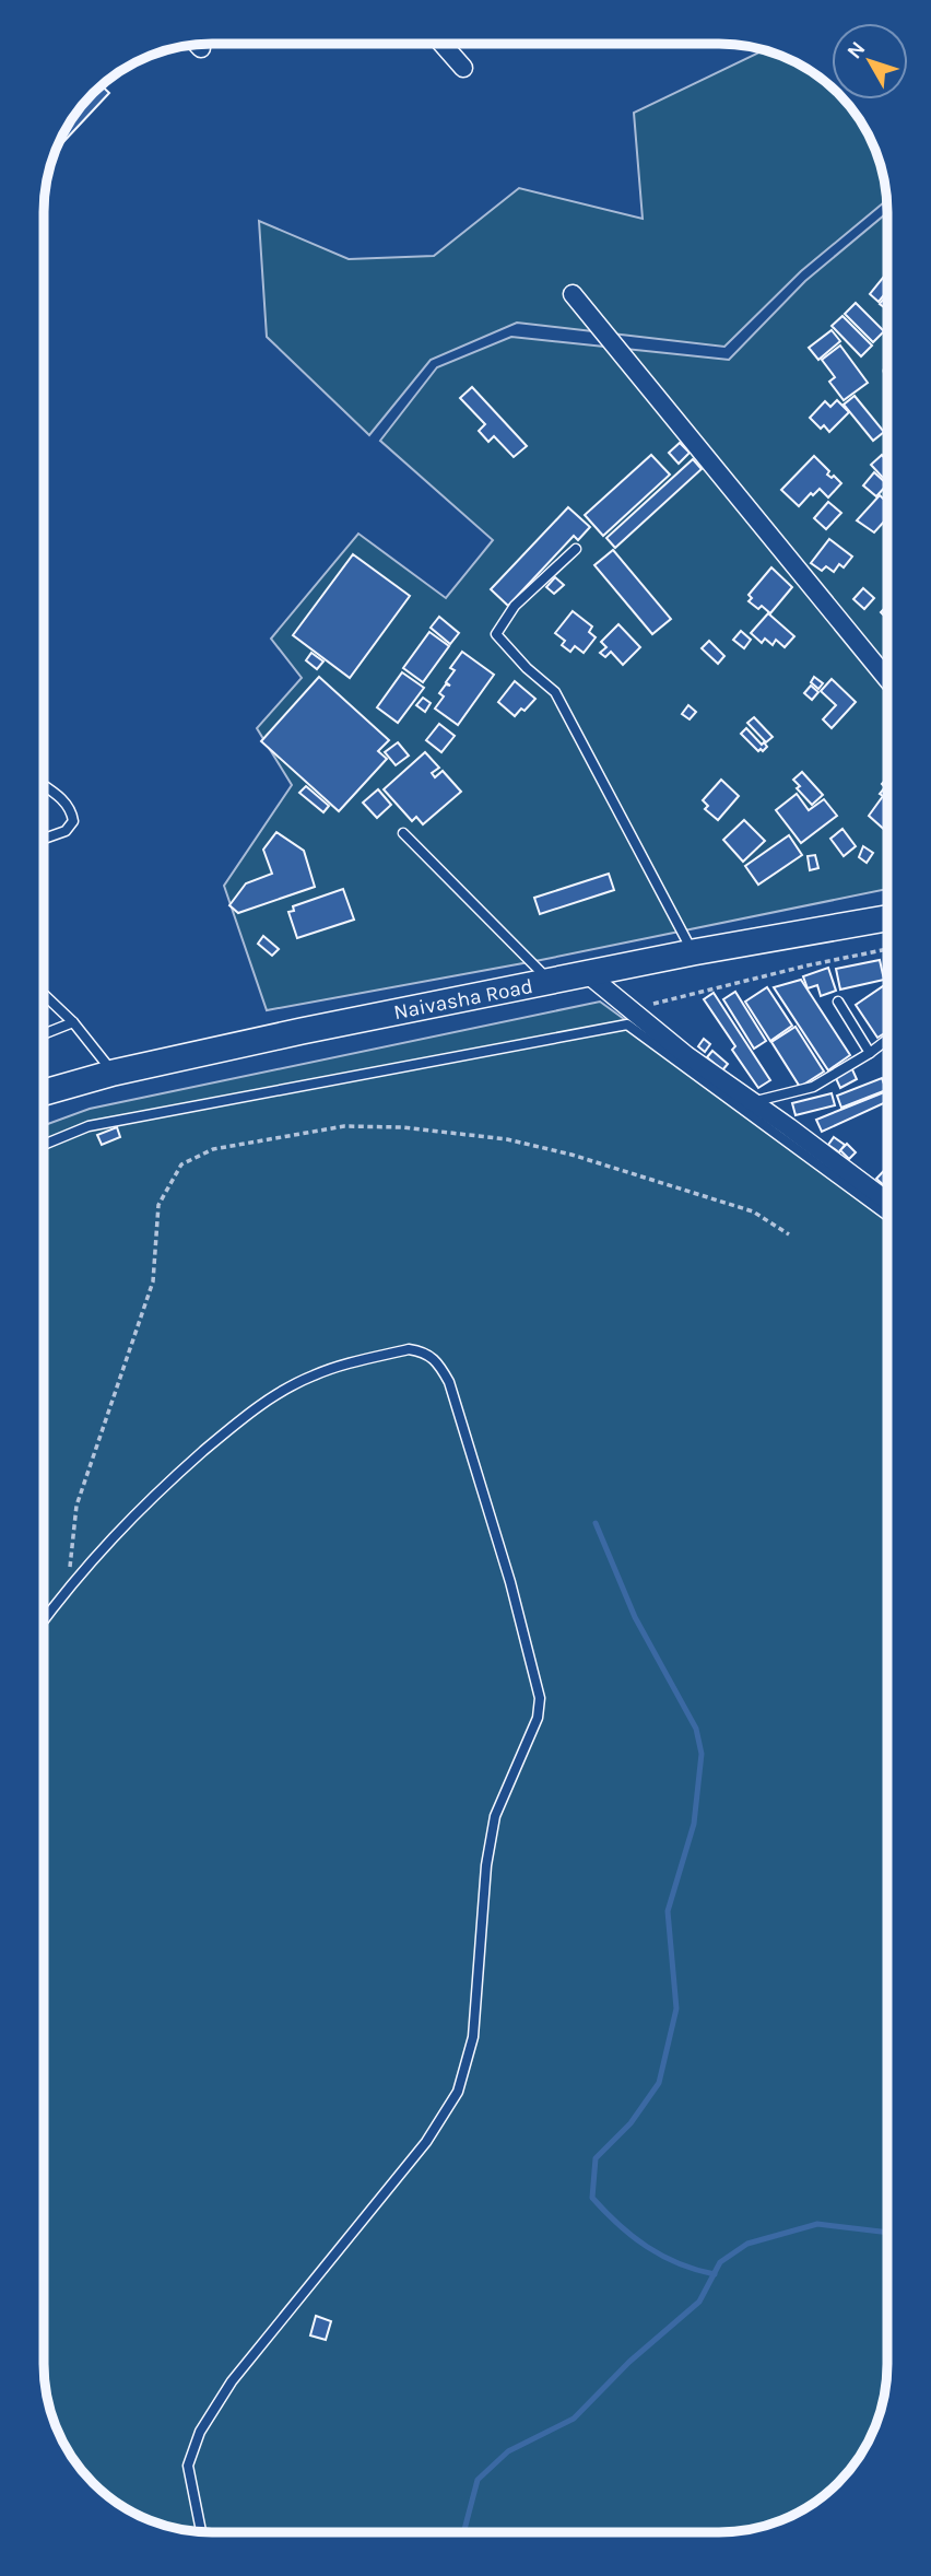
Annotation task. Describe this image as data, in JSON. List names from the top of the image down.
{
  "streets": {
    "main road": ["Naivasha Road"]
  },
  "north": "top left"
}
